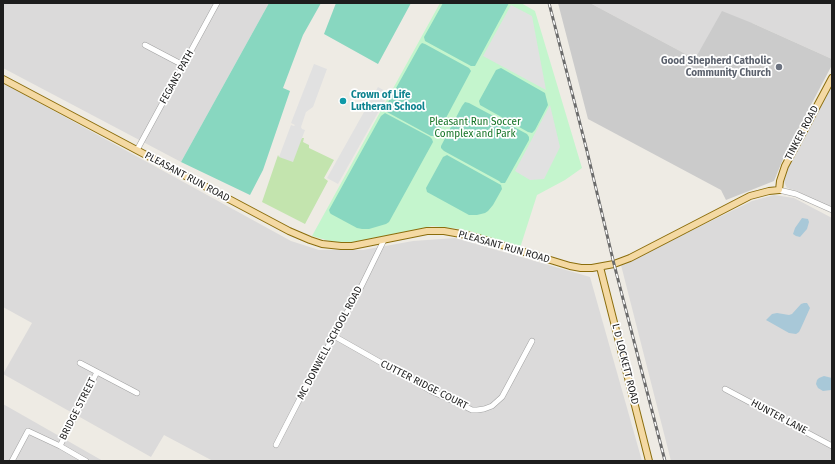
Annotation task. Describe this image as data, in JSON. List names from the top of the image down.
{
  "streets": {
    "main road": ["TINKER ROAD", "PLEASANT RUN ROAD", "L D LOCKETT ROAD"],
    "street": [
      "FEGANS PATH",
      "MC DONWELL SCHOOL ROAD",
      "CUTTER RIDGE COURT",
      "BRIDGE STREET",
      "HUNTER LANE"
    ]
  },
  "crossings": [
    ["FEGANS PATH", "PLEASANT RUN ROAD"],
    ["TINKER ROAD", "PLEASANT RUN ROAD"],
    ["PLEASANT RUN ROAD", "MC DONWELL SCHOOL ROAD"],
    ["PLEASANT RUN ROAD", "L D LOCKETT ROAD"],
    ["MC DONWELL SCHOOL ROAD", "CUTTER RIDGE COURT"]
  ],
  "parks": ["Pleasant Run Soccer Complex and Park"],
  "places": ["Good Shepherd Catholic Community Church", "Crown of Life Lutheran School"]
}
